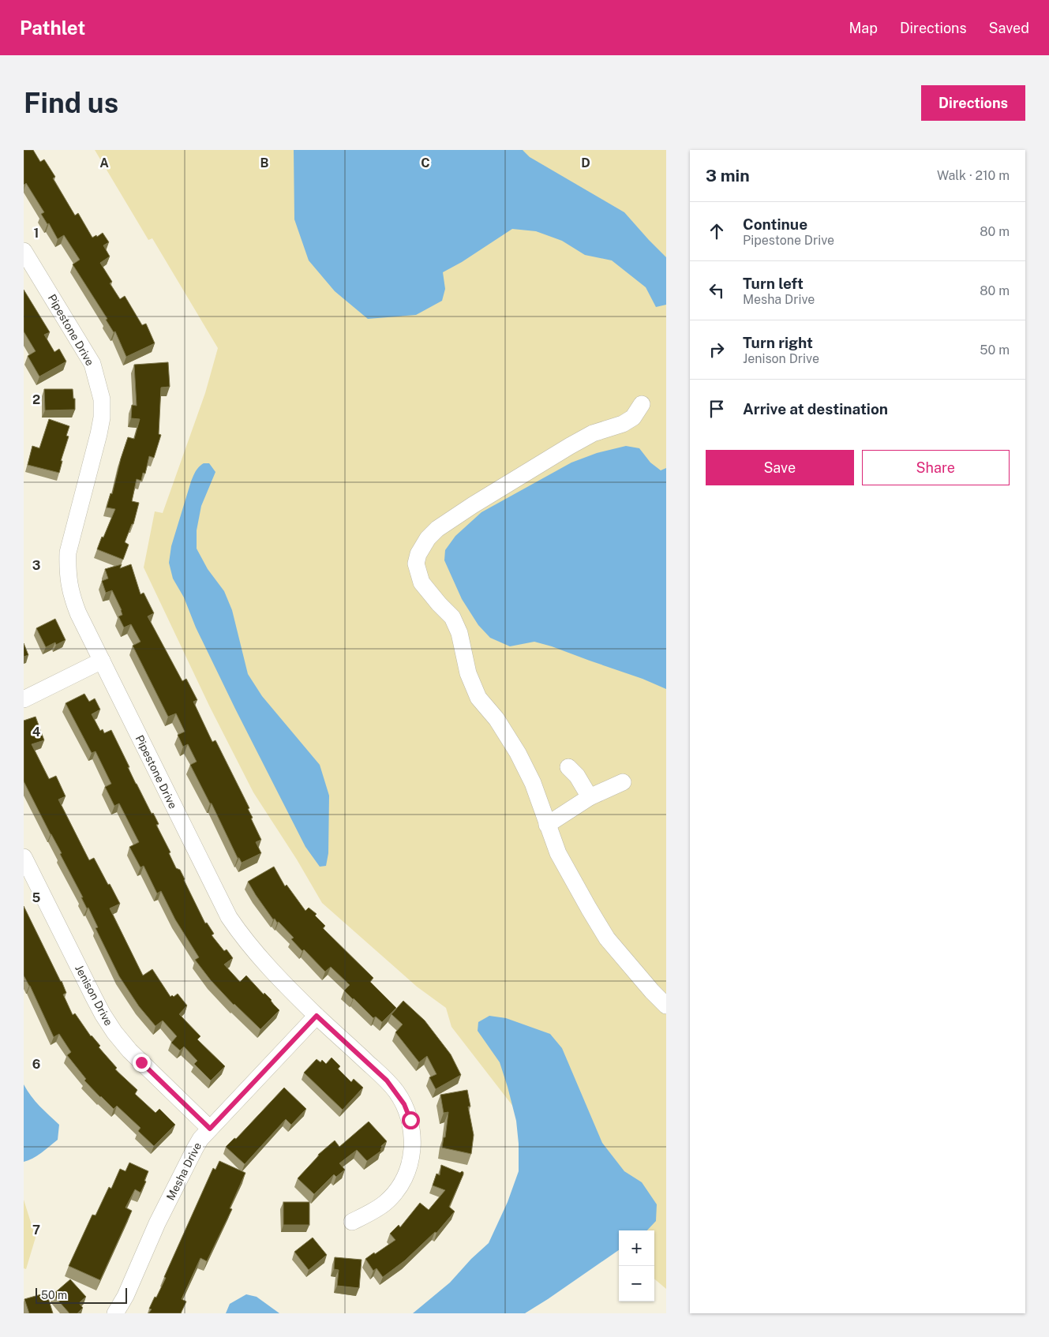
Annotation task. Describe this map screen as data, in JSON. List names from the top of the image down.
{
  "streets": {
    "street": ["Pipestone Drive", "Jenison Drive", "Mesha Drive"]
  },
  "crossings": [
    ["Pipestone Drive", "Mesha Drive"],
    ["Jenison Drive", "Mesha Drive"]
  ],
  "scale_bar": "50 m",
  "page": {
    "header": "Pathlet",
    "nav": ["Map", "Directions", "Saved"],
    "buttons": [
      "Directions",
      ["Save", "Share"]
    ],
    "title": "Find us",
    "heading": ["3 min", "Walk · 210 m"],
    "list": [
      ["Continue", "Pipestone Drive", "80 m"],
      ["Turn left", "Mesha Drive", "80 m"],
      ["Turn right", "Jenison Drive", "50 m"],
      "Arrive at destination"
    ],
    "map_buttons": ["+", "−"],
    "scale": "50 m"
  },
  "grid": {
    "columns": [
      "A",
      "B",
      "C",
      "D"
    ],
    "rows": [
      "1",
      "2",
      "3",
      "4",
      "5",
      "6",
      "7"
    ]
  }
}
